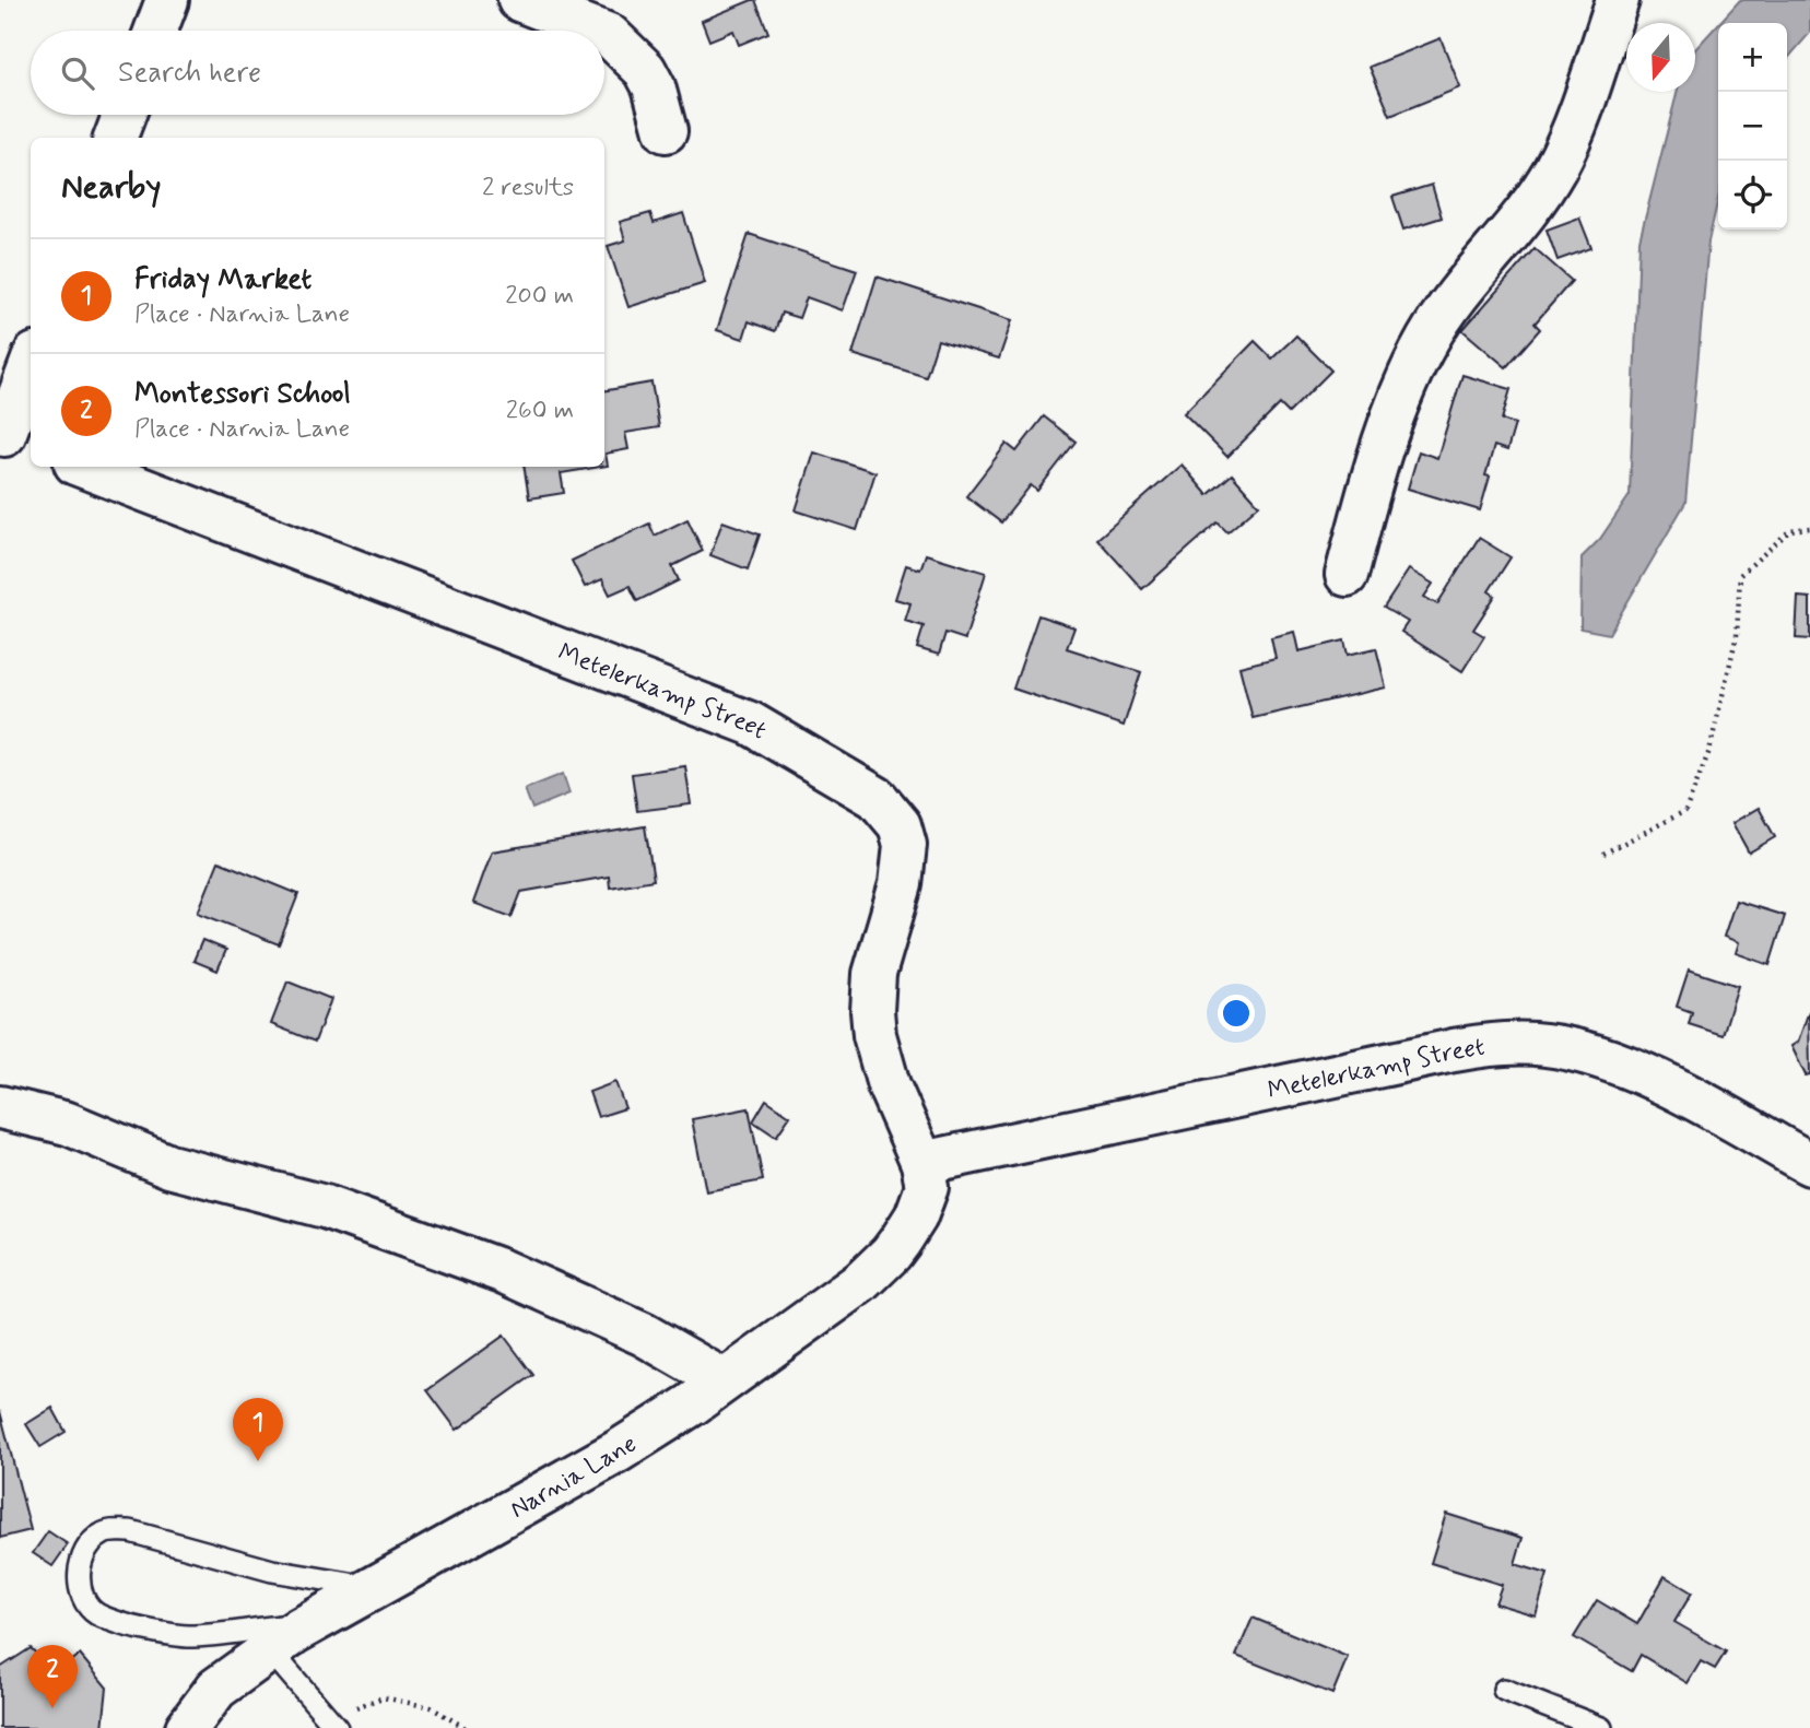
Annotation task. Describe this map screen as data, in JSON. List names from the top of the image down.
{
  "streets": {
    "street": ["Metelerkamp Street", "Narnia Lane"]
  },
  "crossings": [
    ["Metelerkamp Street", "Narnia Lane"]
  ],
  "north": "bottom",
  "page": {
    "map_buttons": ["+", "−"],
    "search": "Search here",
    "heading": ["Nearby", "2 results"],
    "list": [
      {
        "mark": "1",
        "name": "Friday Market",
        "note": "Place · Narnia Lane",
        "value": "200 m"
      },
      {
        "mark": "2",
        "name": "Montessori School",
        "note": "Place · Narnia Lane",
        "value": "260 m"
      }
    ],
    "pins": ["1", "2"]
  }
}
